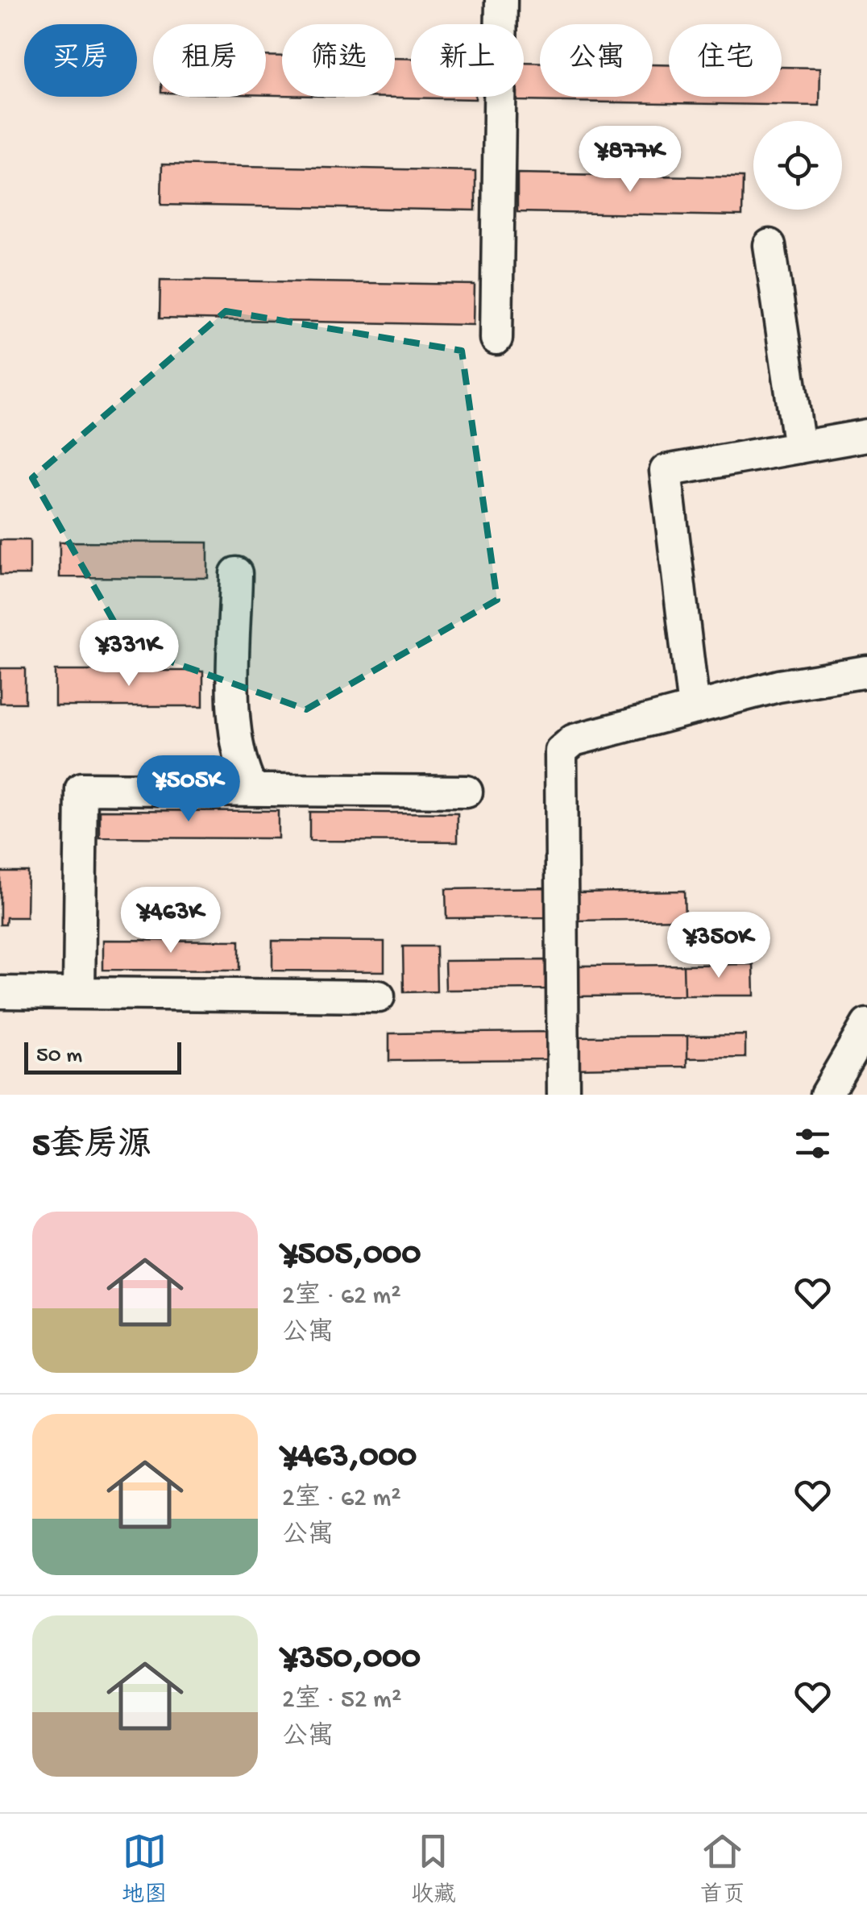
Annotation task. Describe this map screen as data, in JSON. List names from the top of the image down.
{
  "scale_bar": "50 m",
  "page": {
    "chip": [
      "买房",
      "租房",
      "筛选",
      "新上",
      "公寓",
      "住宅"
    ],
    "price": [
      "¥877K",
      "¥331K",
      "¥505K",
      "¥463K",
      "¥350K"
    ],
    "scale": "50 m",
    "heading": "5套房源",
    "list": [
      {
        "name": "¥505,000",
        "note": "2室 · 62 m² · 公寓"
      },
      {
        "name": "¥463,000",
        "note": "2室 · 62 m² · 公寓"
      },
      {
        "name": "¥350,000",
        "note": "2室 · 52 m² · 公寓"
      }
    ],
    "tabs": ["地图", "收藏", "首页"]
  }
}
